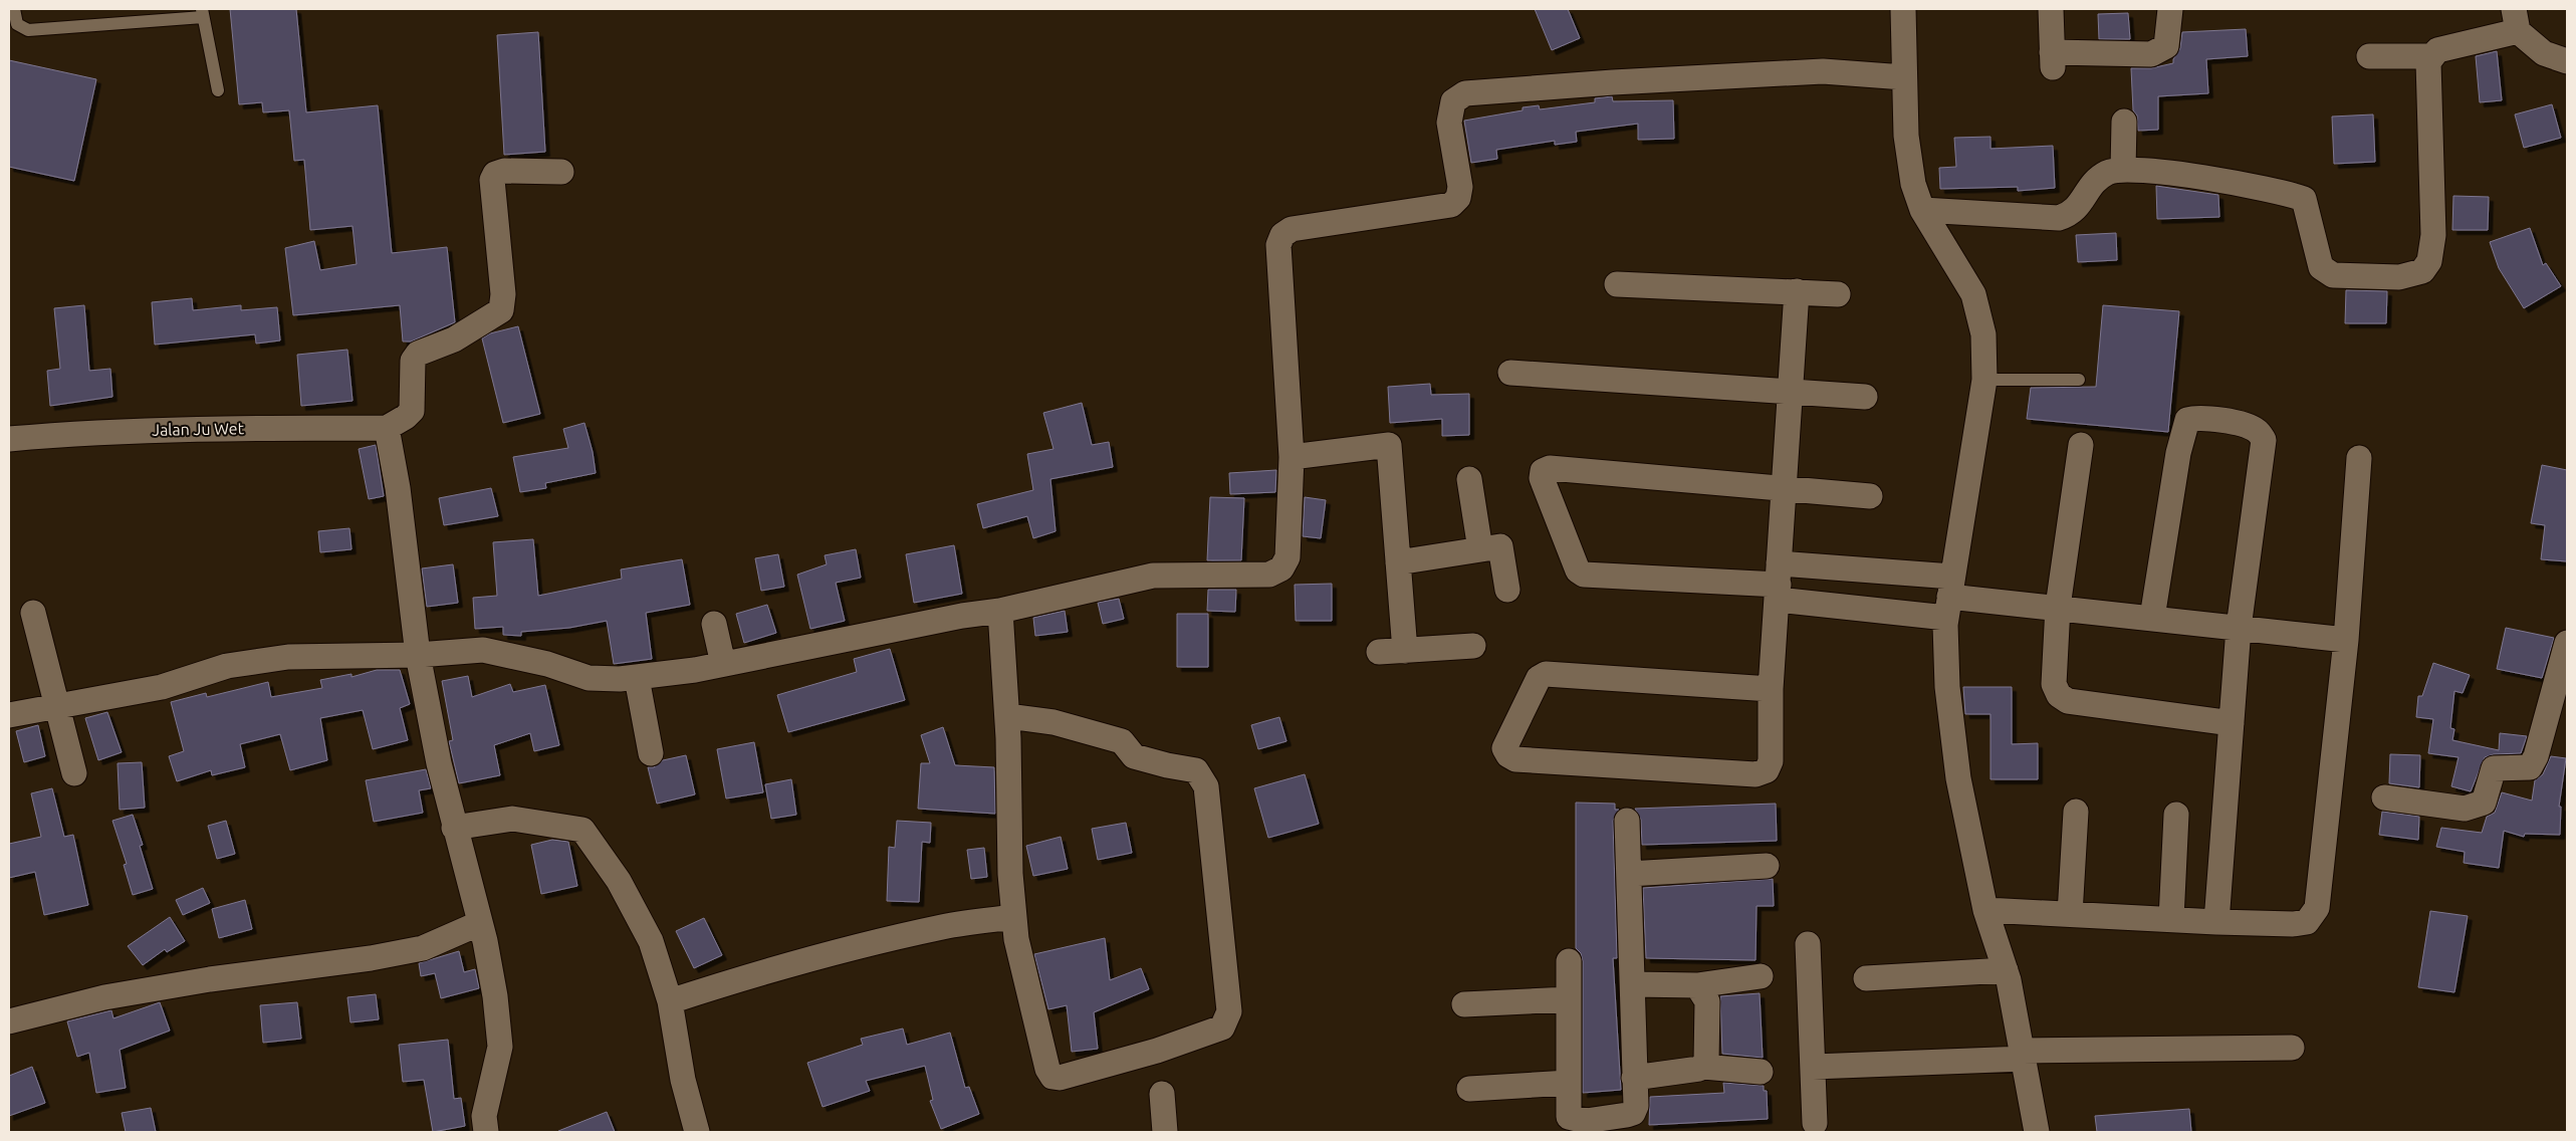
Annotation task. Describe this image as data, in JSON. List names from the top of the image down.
{
  "streets": {
    "street": ["Jalan Ju Wet"]
  }
}
